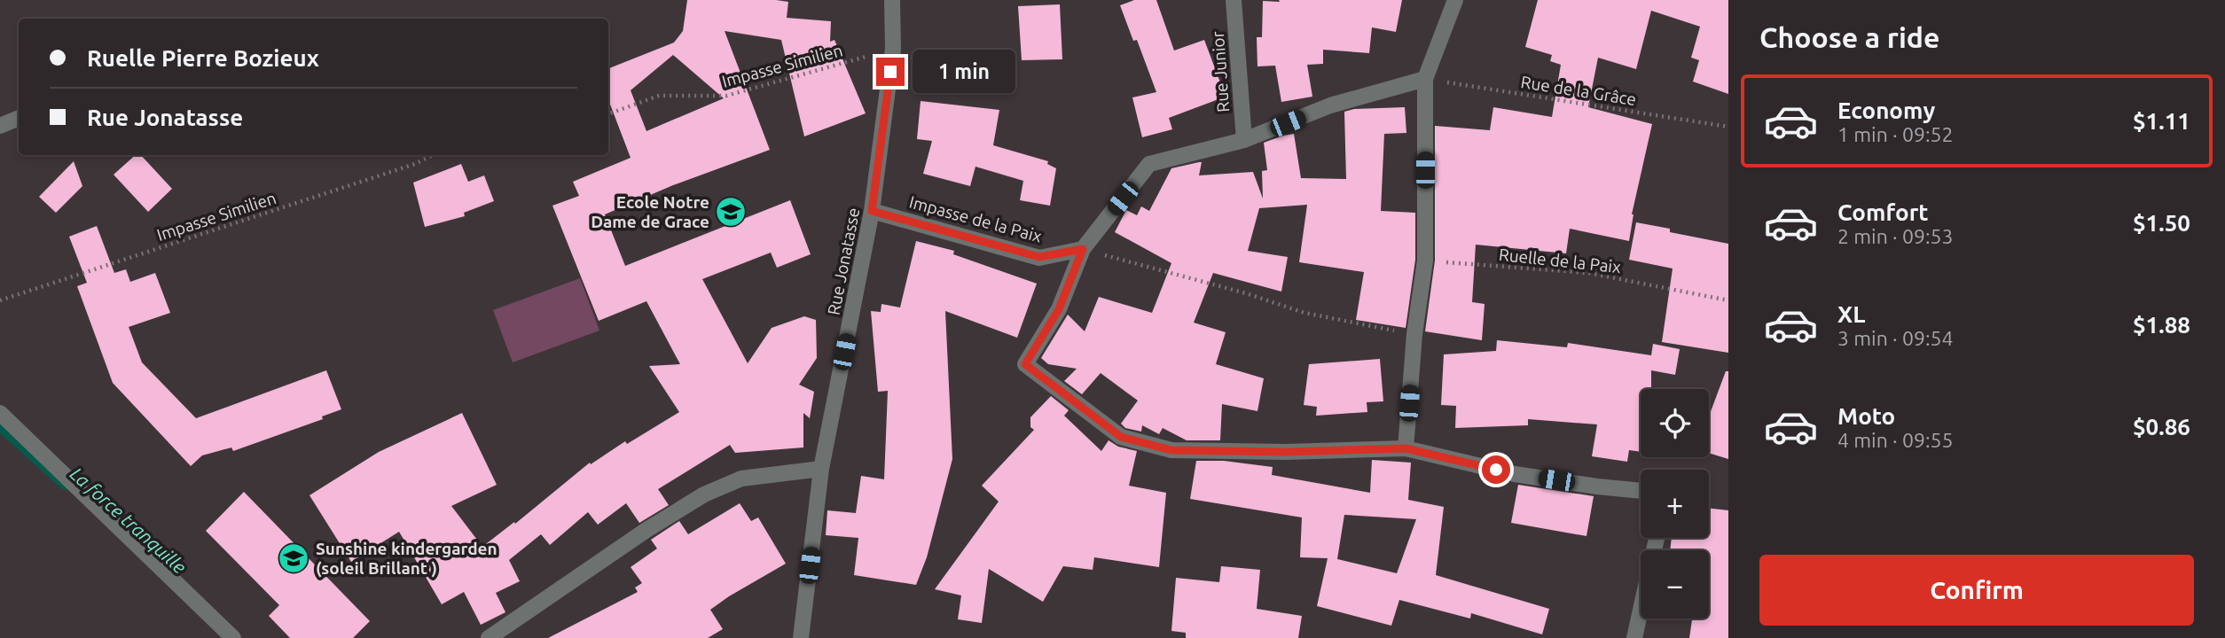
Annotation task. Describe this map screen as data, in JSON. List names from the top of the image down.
{
  "streets": {
    "street": ["Rue Junior", "Impasse de la Paix", "Rue Jonatasse"],
    "path": ["Impasse Similien", "Rue de la Grâce", "Ruelle de la Paix"]
  },
  "crossings": [
    ["Impasse Similien", "Rue Jonatasse"],
    ["Impasse de la Paix", "Rue Jonatasse"]
  ],
  "water": ["La force tranquille"],
  "places": {
    "school or university": ["Ecole Notre Dame de Grace", "Sunshine kindergarden (soleil Brillant )"]
  },
  "page": {
    "heading": "Choose a ride",
    "banner": ["Ruelle Pierre Bozieux", "Rue Jonatasse"],
    "bubble": "1 min",
    "list": [
      {
        "name": "Economy",
        "note": "1 min · 09:52",
        "value": "$1.11"
      },
      {
        "name": "Comfort",
        "note": "2 min · 09:53",
        "value": "$1.50"
      },
      {
        "name": "XL",
        "note": "3 min · 09:54",
        "value": "$1.88"
      },
      {
        "name": "Moto",
        "note": "4 min · 09:55",
        "value": "$0.86"
      }
    ],
    "map_buttons": ["+", "−"],
    "buttons": "Confirm"
  }
}
